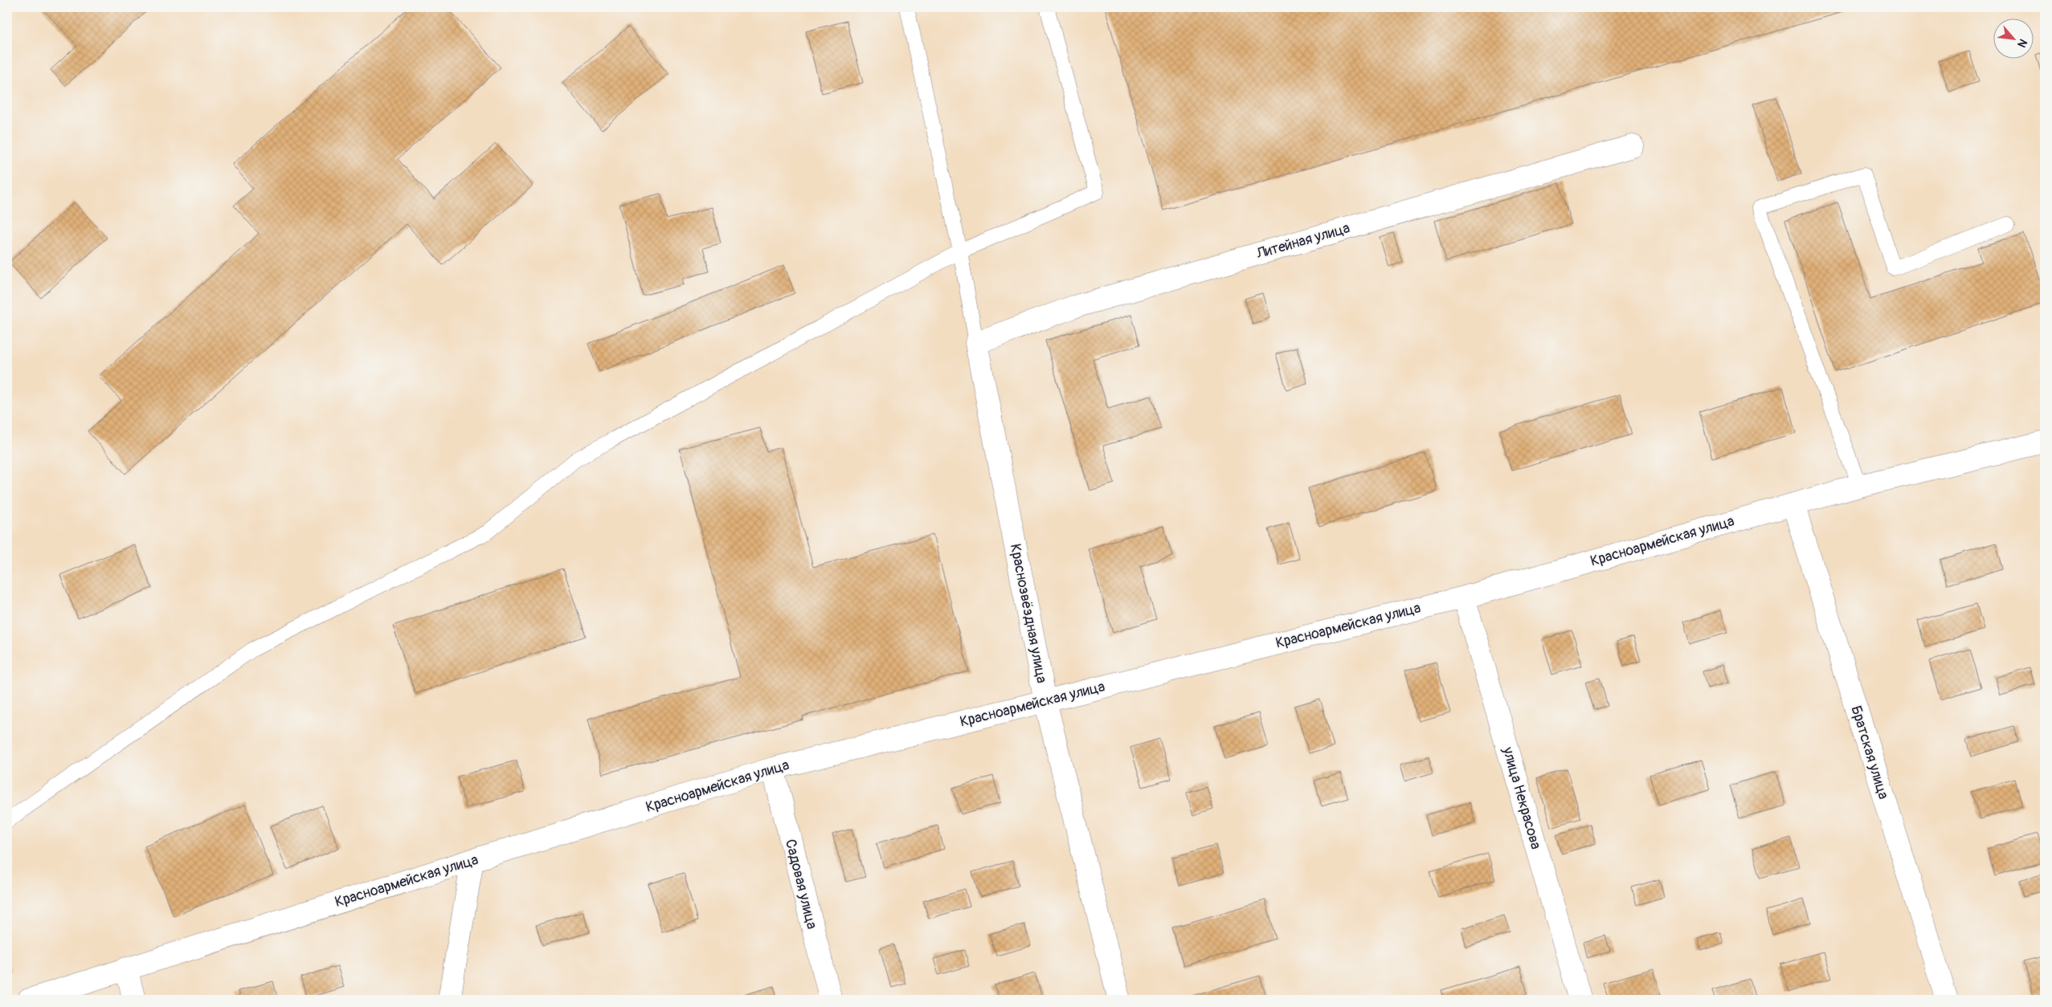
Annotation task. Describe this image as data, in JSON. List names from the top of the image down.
{
  "streets": {
    "street": [
      "Литейная улица",
      "Красноармейская улица",
      "Краснозвёздная улица",
      "Братская улица",
      "улица Некрасова",
      "Садовая улица"
    ]
  },
  "crossings": [
    ["Литейная улица", "Краснозвёздная улица"],
    ["Красноармейская улица", "Краснозвёздная улица"],
    ["Красноармейская улица", "Братская улица"],
    ["Красноармейская улица", "улица Некрасова"],
    ["Красноармейская улица", "Садовая улица"]
  ],
  "north": "bottom right"
}
